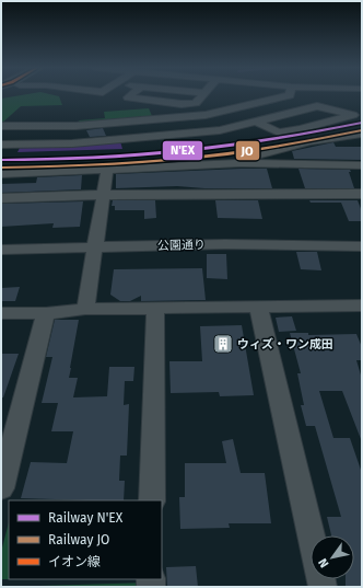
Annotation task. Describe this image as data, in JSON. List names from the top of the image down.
{
  "streets": {
    "street": ["公園通り"]
  },
  "places": {
    "building": ["ウィズ・ワン成田"]
  },
  "lines": ["rail line N'EX", "rail line JO"],
  "legend": ["Railway N'EX", "Railway JO", "イオン線"],
  "north": "bottom left"
}
